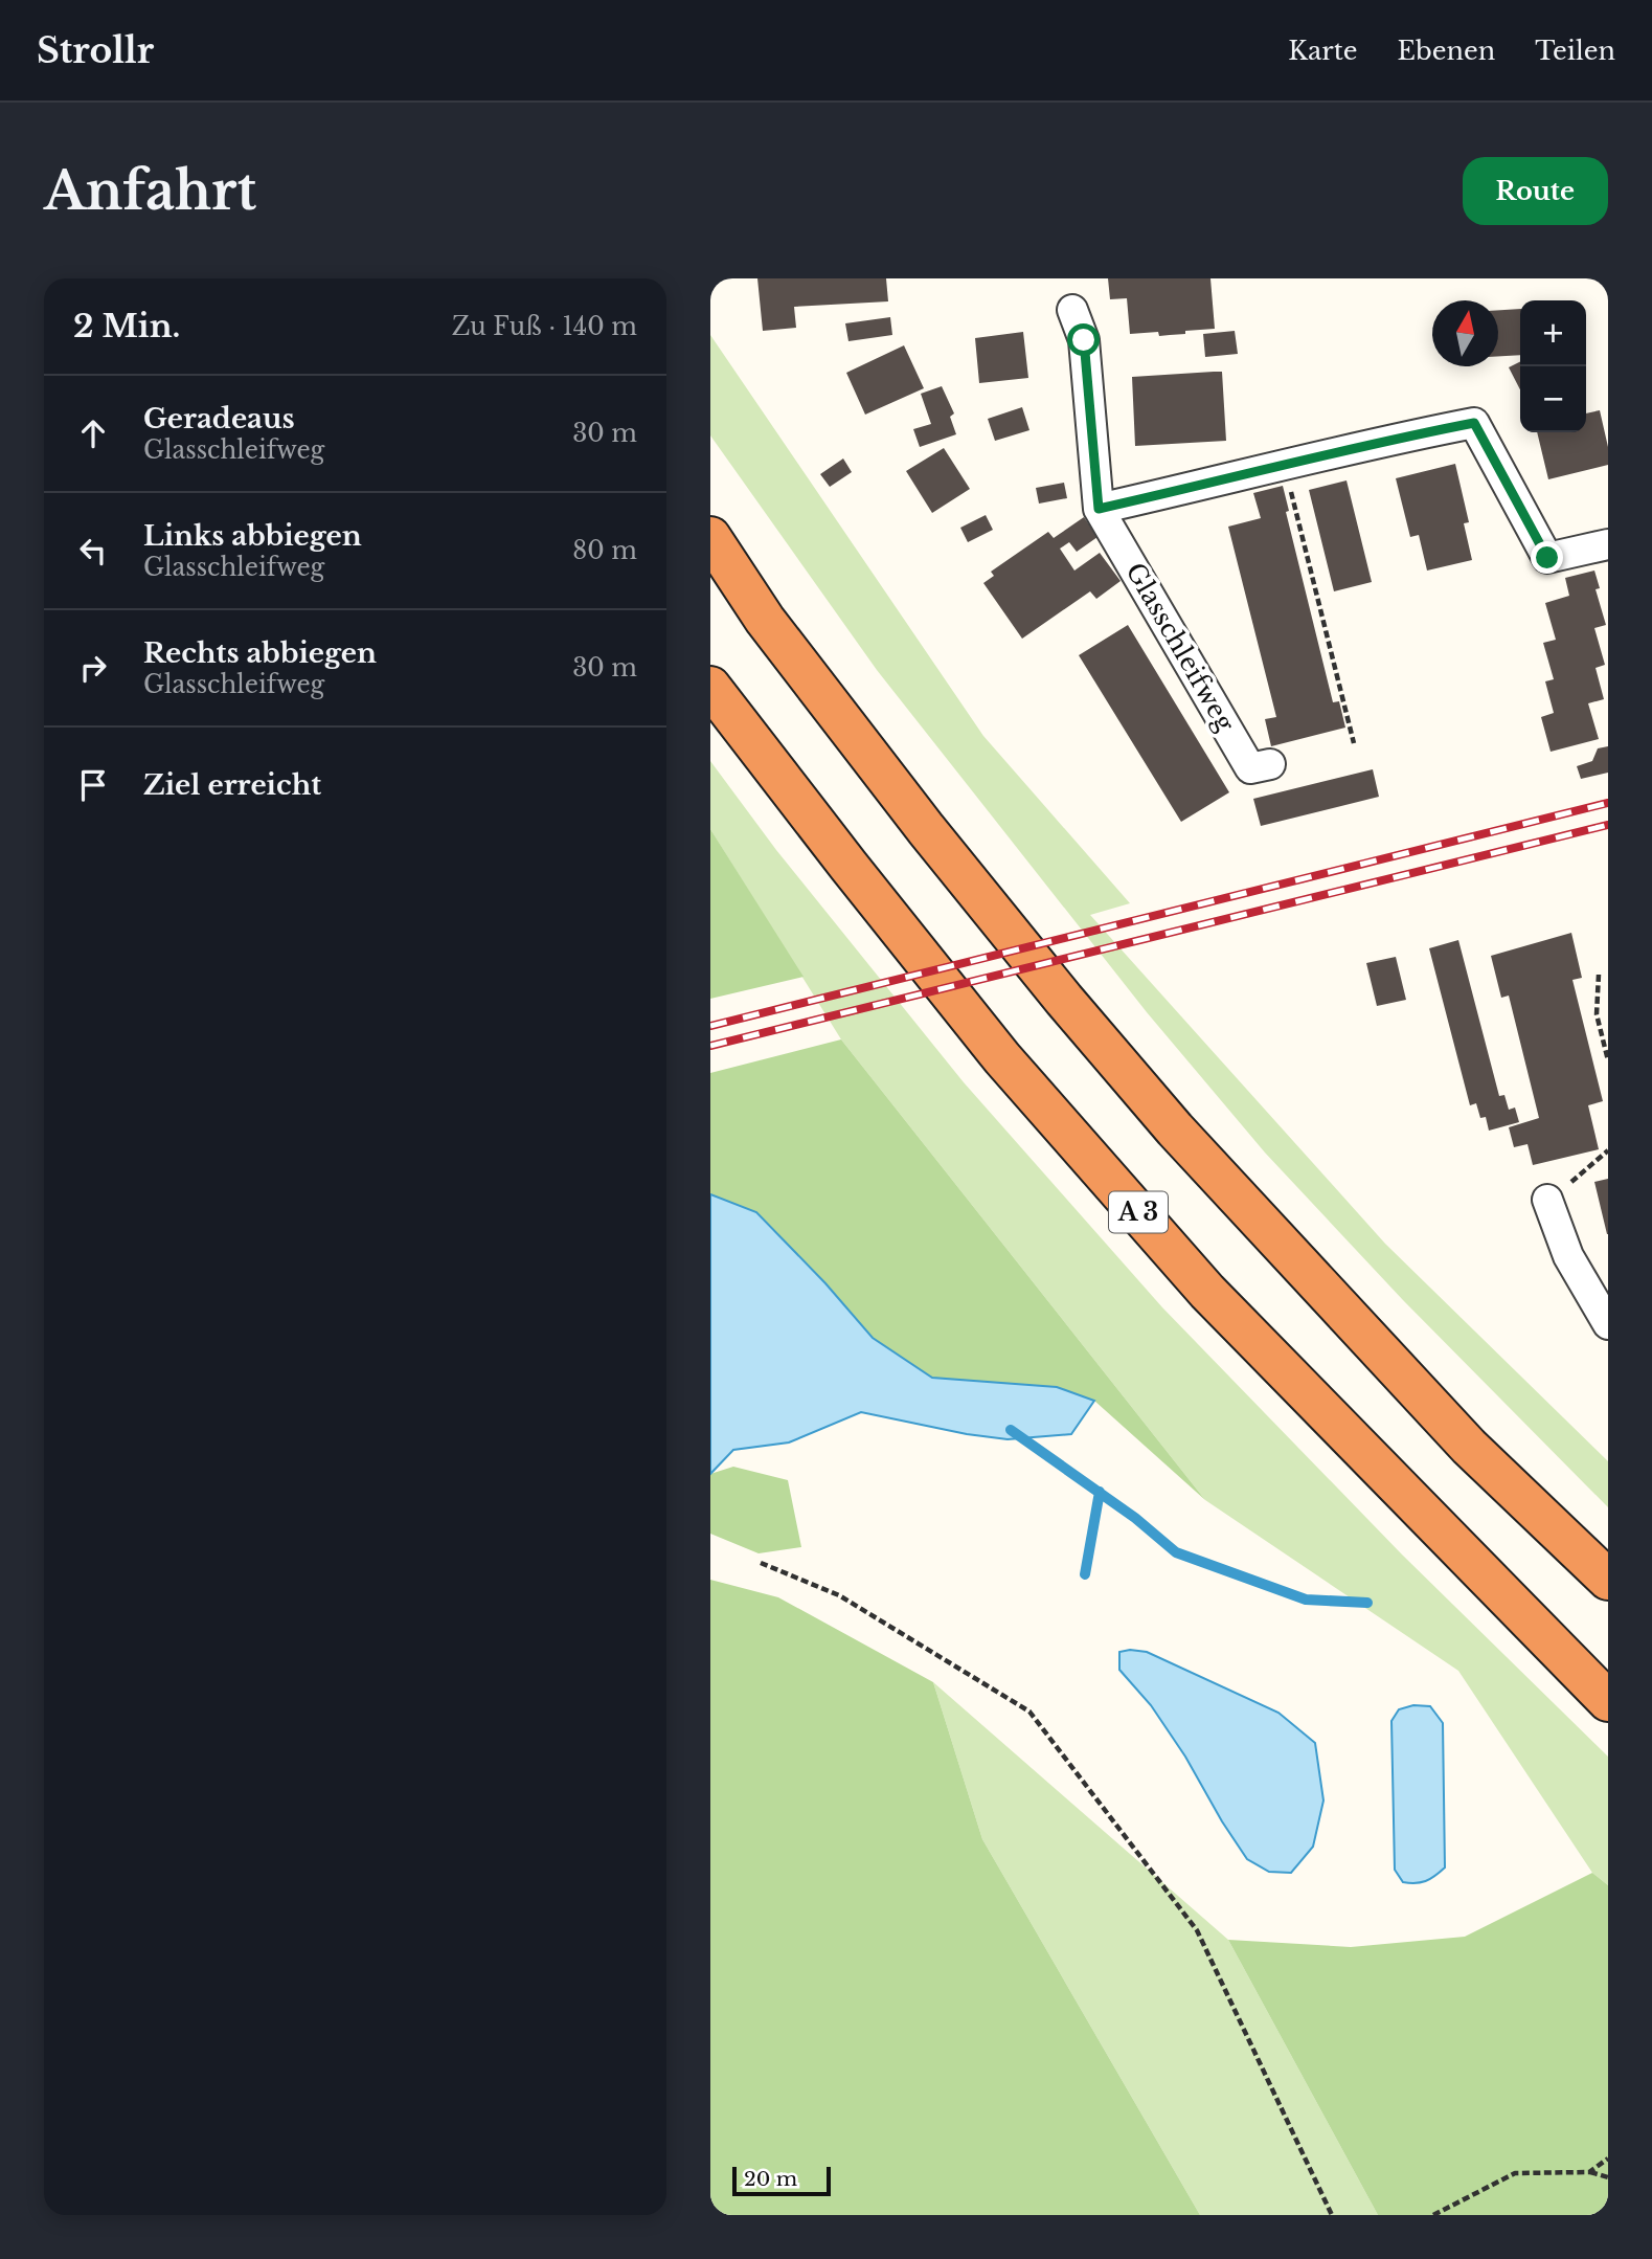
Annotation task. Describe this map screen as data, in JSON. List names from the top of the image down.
{
  "streets": {
    "highway": ["A 3"],
    "street": ["Glasschleifweg"]
  },
  "scale_bar": "20 m",
  "north": "top",
  "page": {
    "header": "Strollr",
    "nav": ["Karte", "Ebenen", "Teilen"],
    "buttons": "Route",
    "title": "Anfahrt",
    "heading": ["2 Min.", "Zu Fuß · 140 m"],
    "map_buttons": ["+", "−"],
    "list": [
      ["Geradeaus", "Glasschleifweg", "30 m"],
      ["Links abbiegen", "Glasschleifweg", "80 m"],
      ["Rechts abbiegen", "Glasschleifweg", "30 m"],
      "Ziel erreicht"
    ],
    "scale": "20 m"
  }
}
